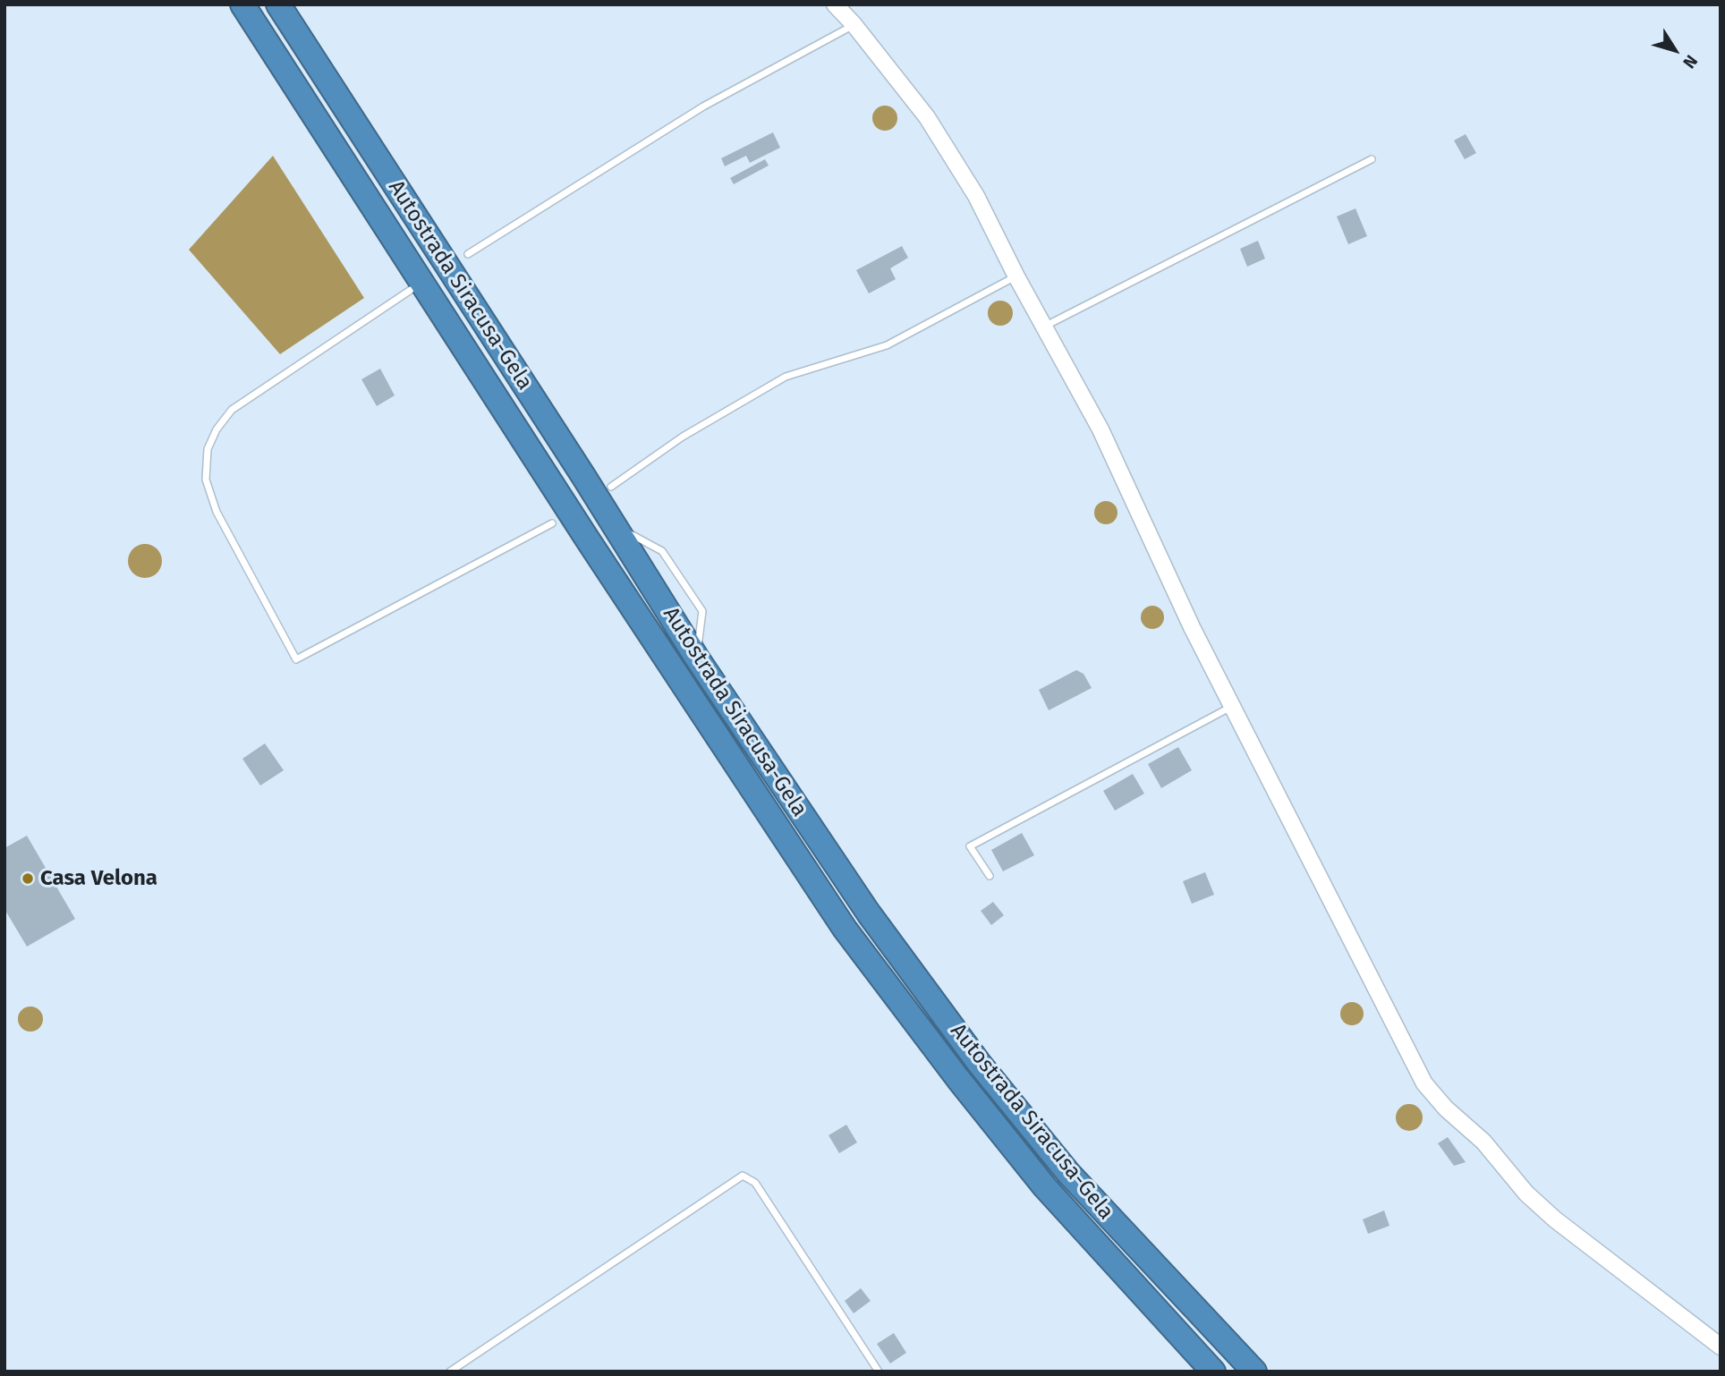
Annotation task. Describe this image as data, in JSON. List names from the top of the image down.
{
  "streets": {
    "highway": ["Autostrada Siracusa-Gela"]
  },
  "places": ["Casa Velona"],
  "north": "bottom right"
}
